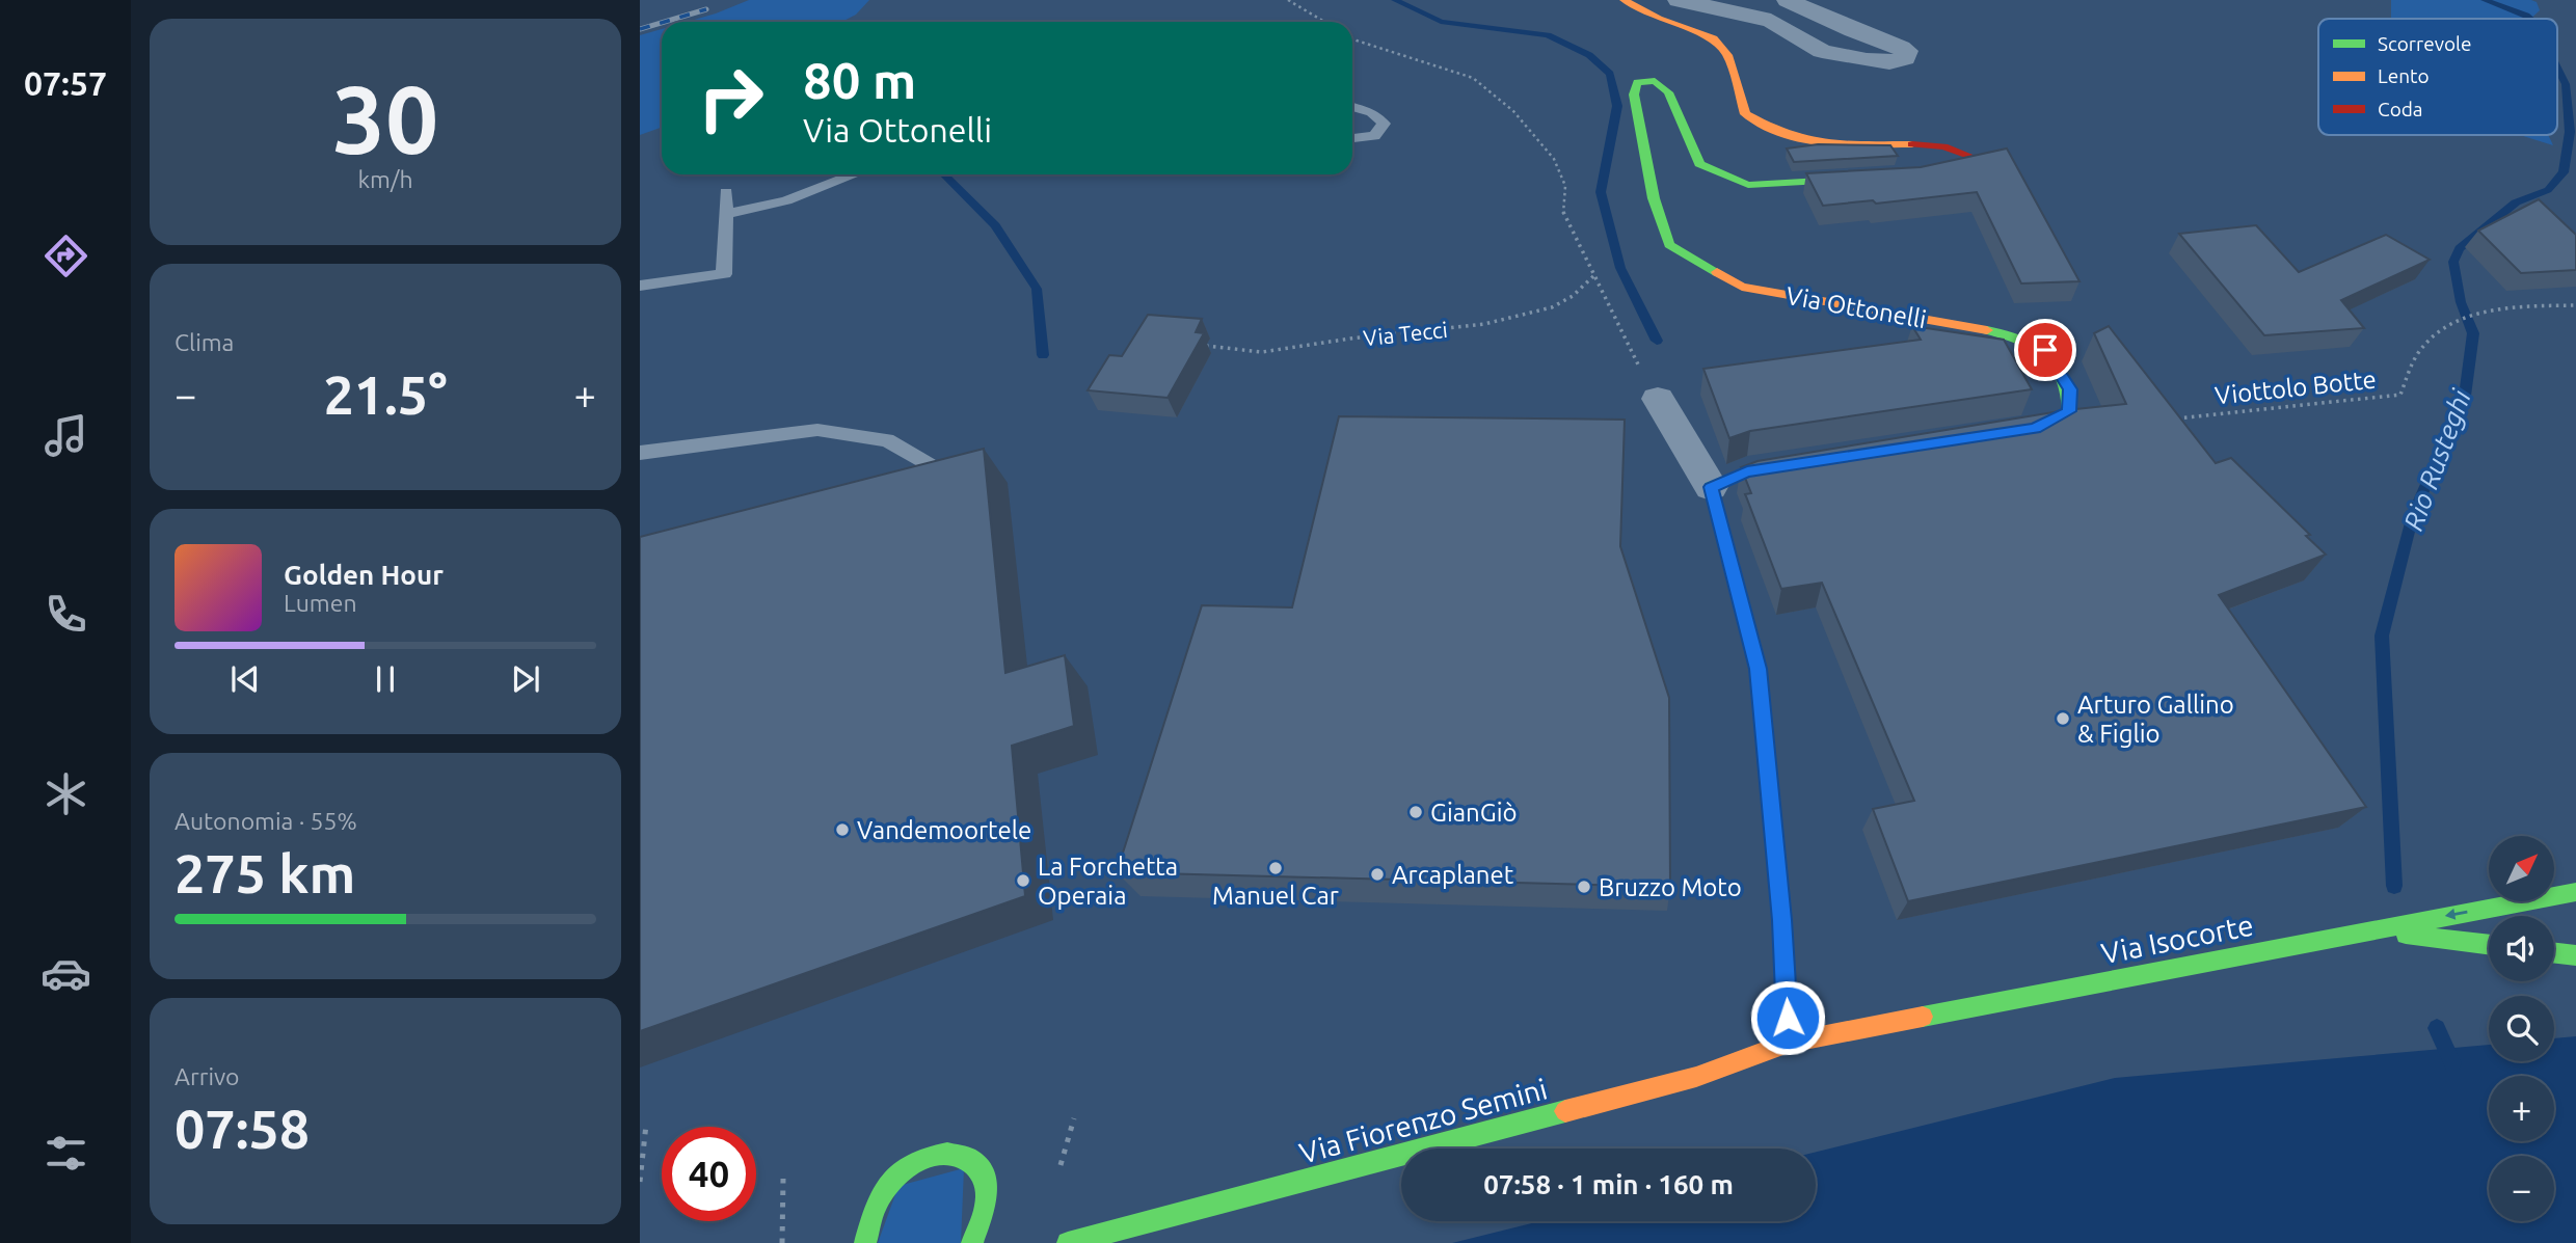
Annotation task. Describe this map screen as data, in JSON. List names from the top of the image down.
{
  "streets": {
    "street": ["Via Ottonelli", "Via Isocorte", "Via Fiorenzo Semini"],
    "path": ["Via Tecci", "Viottolo Botte"]
  },
  "crossings": [
    ["Via Isocorte", "Via Fiorenzo Semini"]
  ],
  "water": ["Rio Rusteghi"],
  "places": [
    "Arturo Gallino & Figlio",
    "GianGiò",
    "Vandemoortele",
    "Manuel Car",
    "Arcaplanet",
    "La Forchetta Operaia",
    "Bruzzo Moto"
  ],
  "legend": ["Scorrevole", "Lento", "Coda"],
  "north": "top right",
  "page": {
    "tabs": "07:57",
    "tile": [
      ["30", "km/h"],
      "Clima",
      ["Autonomia · 55%", "275 km"],
      ["Arrivo", "07:58"]
    ],
    "turn": ["80 m", "Via Ottonelli"],
    "heat": ["−", "21.5°", "+"],
    "song": ["Golden Hour", "Lumen"],
    "map_buttons": ["+", "−"],
    "limit": "40",
    "trip": "07:58 · 1 min · 160 m"
  }
}
